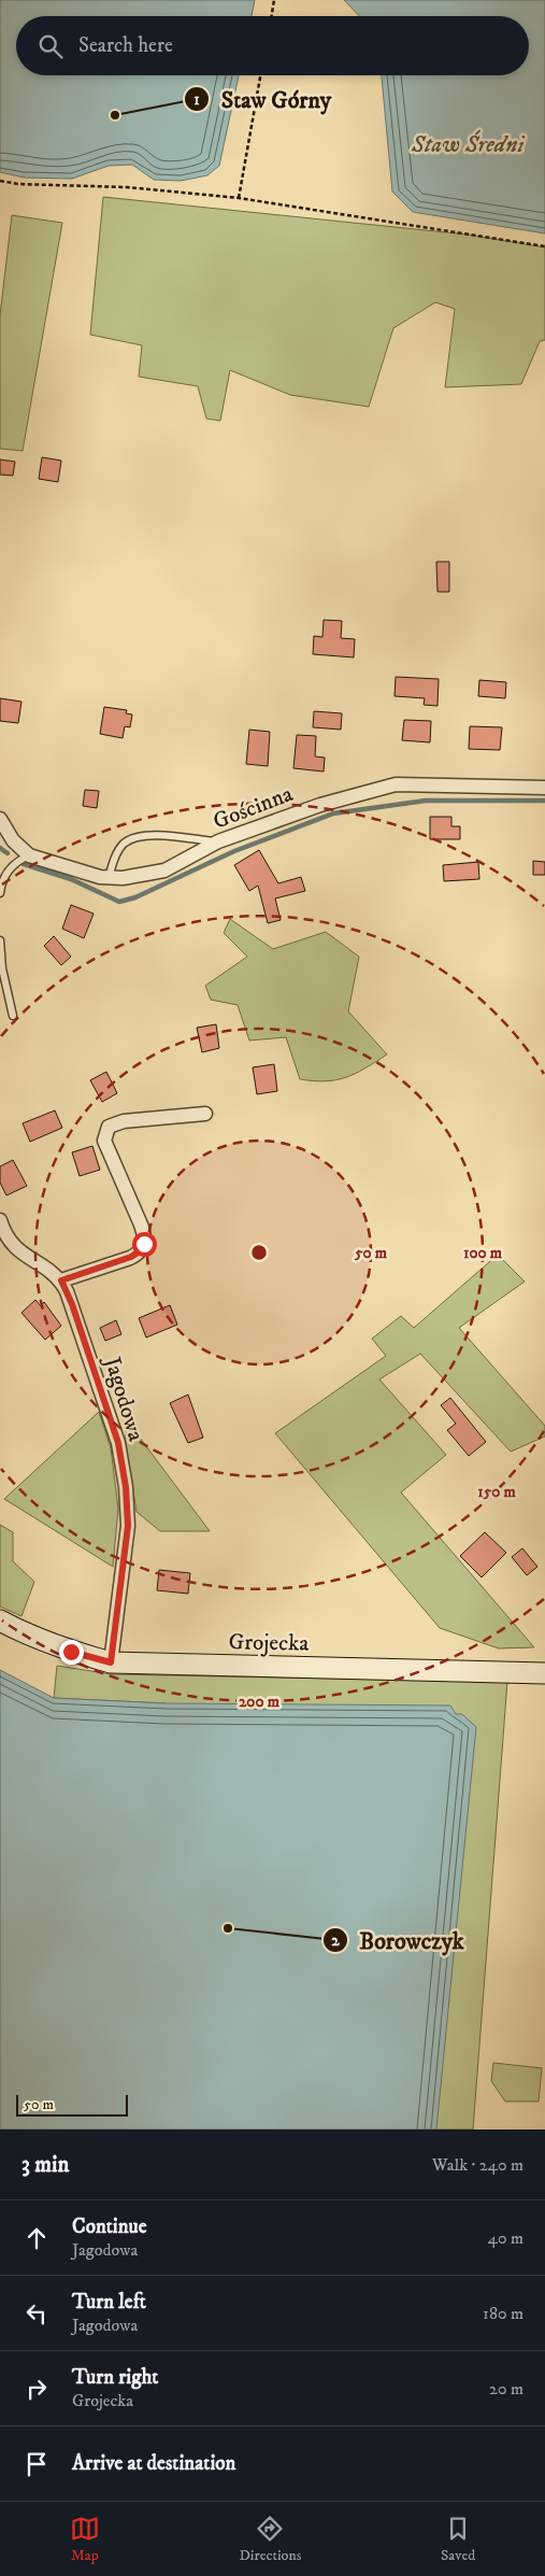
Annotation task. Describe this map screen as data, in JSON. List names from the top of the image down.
{
  "streets": {
    "street": ["Gościnna", "Jagodowa", "Grojecka"]
  },
  "crossings": [
    ["Jagodowa", "Grojecka"]
  ],
  "water": ["Staw Średni"],
  "places": ["Staw Górny", "Borowczyk"],
  "scale_bar": "50 m",
  "page": {
    "search": "Search here",
    "scale": "50 m",
    "heading": ["3 min", "Walk · 240 m"],
    "list": [
      ["Continue", "Jagodowa", "40 m"],
      ["Turn left", "Jagodowa", "180 m"],
      ["Turn right", "Grojecka", "20 m"],
      "Arrive at destination"
    ],
    "nav": ["Map", "Directions", "Saved"]
  },
  "rings": [
    "50 m",
    "100 m",
    "150 m",
    "200 m"
  ]
}
